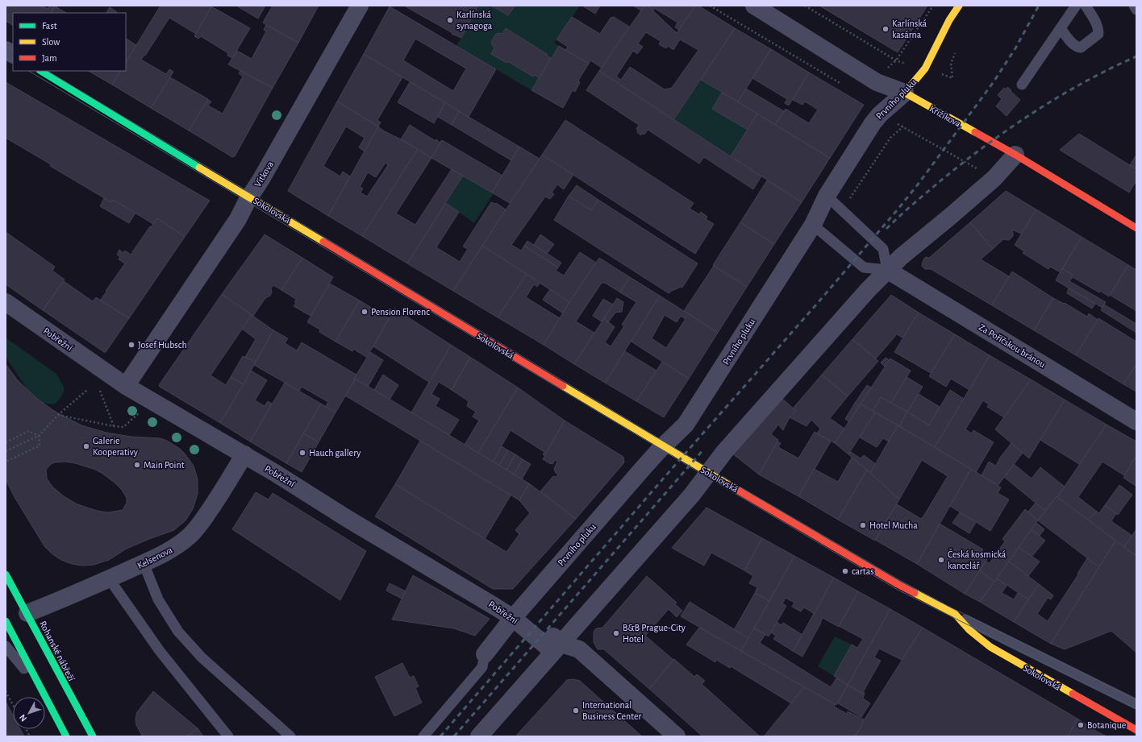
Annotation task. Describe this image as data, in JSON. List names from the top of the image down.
{
  "streets": {
    "street": [
      "Prvního pluku",
      "Křižíkova",
      "Vítkova",
      "Sokolovská",
      "Pobřežní",
      "Za Poříčskou bránou",
      "Kelsenova",
      "Rohanské nábřeží"
    ]
  },
  "crossings": [
    ["Prvního pluku", "Křižíkova"],
    ["Prvního pluku", "Sokolovská"],
    ["Prvního pluku", "Pobřežní"],
    ["Vítkova", "Sokolovská"],
    ["Vítkova", "Pobřežní"],
    ["Pobřežní", "Kelsenova"],
    ["Kelsenova", "Rohanské nábřeží"]
  ],
  "places": [
    "Karlínská synagoga",
    "Karlínská kasárna",
    "Pension Florenc",
    "Josef Hubsch",
    "Galerie Kooperativy",
    "Hauch gallery",
    "Main Point",
    "Hotel Mucha",
    "Česká kosmická kancelář",
    "cartas",
    "B&B Prague-City Hotel",
    "International Business Center",
    "Botanique"
  ],
  "legend": ["Fast", "Slow", "Jam"],
  "north": "bottom left"
}
